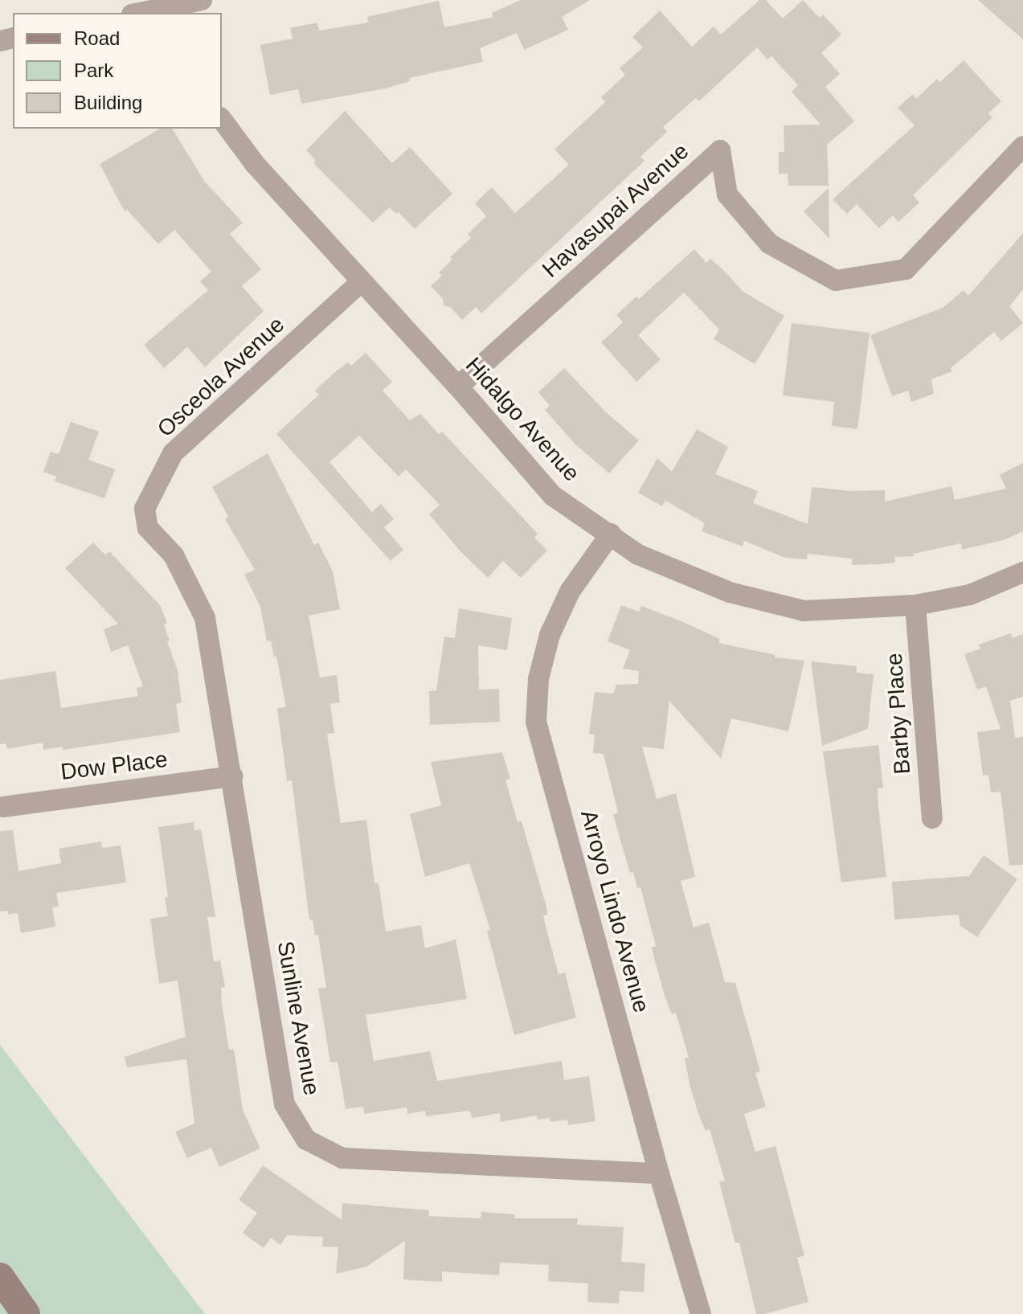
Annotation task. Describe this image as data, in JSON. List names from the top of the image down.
{
  "streets": {
    "street": [
      "Havasupai Avenue",
      "Osceola Avenue",
      "Hidalgo Avenue",
      "Barby Place",
      "Dow Place",
      "Arroyo Lindo Avenue",
      "Sunline Avenue"
    ]
  },
  "crossings": [
    ["Havasupai Avenue", "Hidalgo Avenue"],
    ["Osceola Avenue", "Hidalgo Avenue"],
    ["Osceola Avenue", "Dow Place"],
    ["Osceola Avenue", "Sunline Avenue"],
    ["Hidalgo Avenue", "Barby Place"],
    ["Hidalgo Avenue", "Arroyo Lindo Avenue"],
    ["Dow Place", "Sunline Avenue"],
    ["Arroyo Lindo Avenue", "Sunline Avenue"]
  ],
  "legend": ["Road", "Park", "Building"]
}
